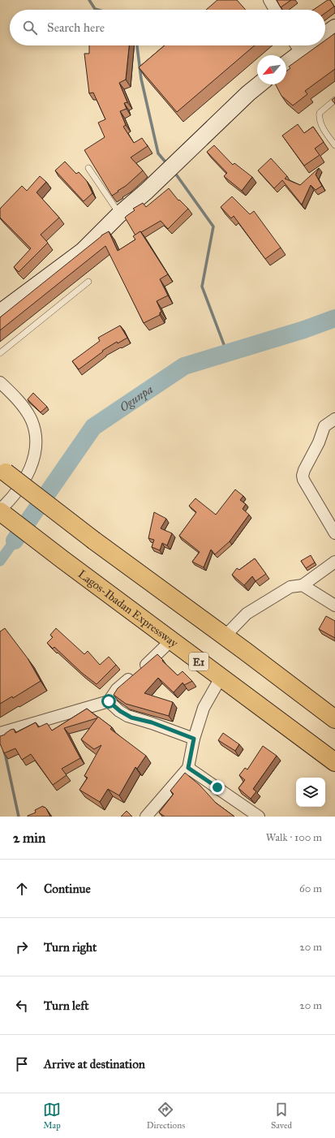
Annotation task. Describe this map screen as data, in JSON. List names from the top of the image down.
{
  "streets": {
    "highway": ["Lagos-Ibadan Expressway", "E1"]
  },
  "water": ["Ogunpa"],
  "north": "bottom left",
  "page": {
    "search": "Search here",
    "heading": ["2 min", "Walk · 100 m"],
    "list": [
      ["Continue", "60 m"],
      ["Turn right", "20 m"],
      ["Turn left", "20 m"],
      "Arrive at destination"
    ],
    "nav": ["Map", "Directions", "Saved"]
  }
}
